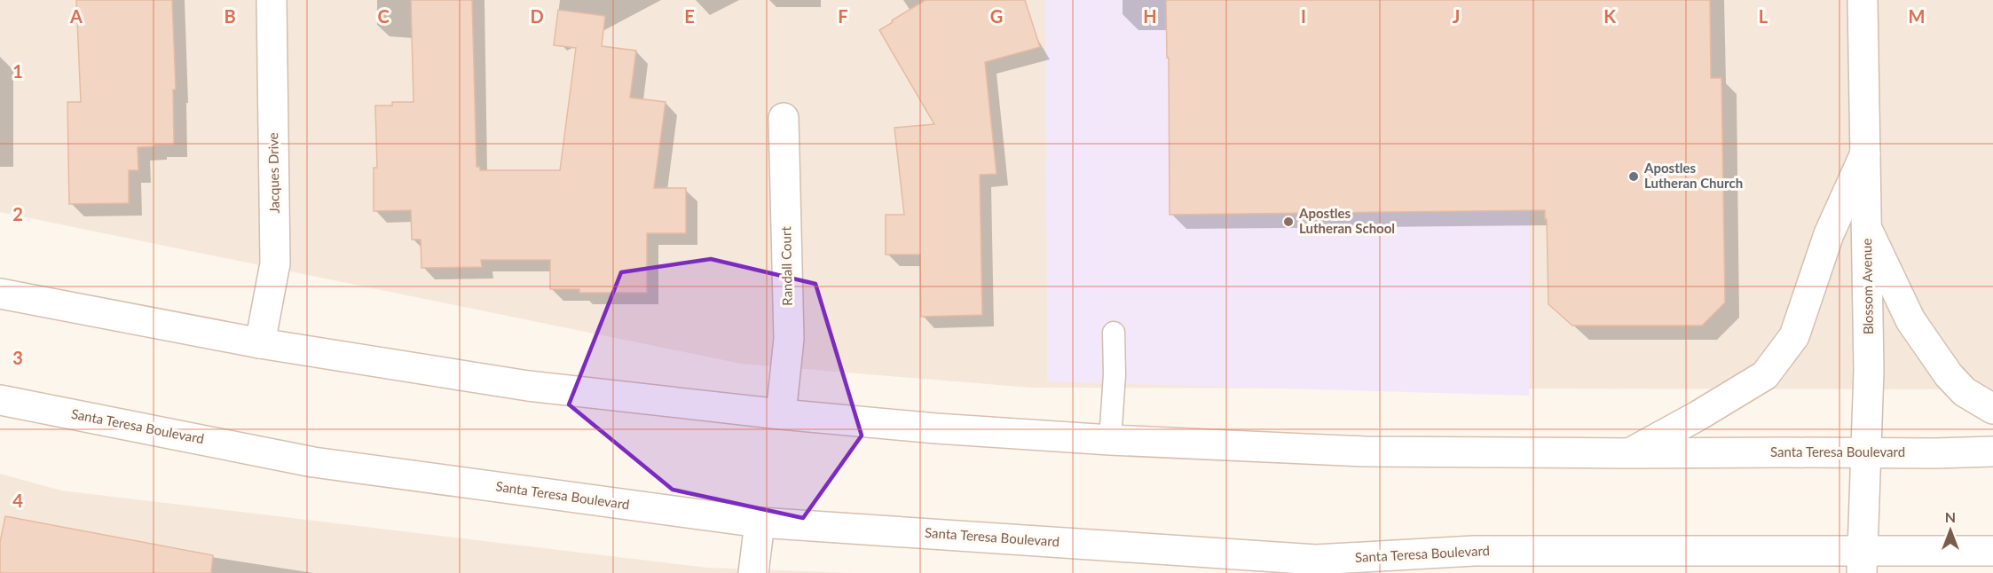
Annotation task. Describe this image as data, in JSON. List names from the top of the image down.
{
  "streets": {
    "main road": [
      "Jacques Drive",
      "Randall Court",
      "Blossom Avenue",
      "Santa Teresa Boulevard"
    ]
  },
  "crossings": [
    ["Jacques Drive", "Santa Teresa Boulevard"],
    ["Randall Court", "Santa Teresa Boulevard"],
    ["Blossom Avenue", "Santa Teresa Boulevard"]
  ],
  "places": ["Apostles Lutheran Church", "Apostles Lutheran School"],
  "north": "top",
  "grid": {
    "columns": [
      "A",
      "B",
      "C",
      "D",
      "E",
      "F",
      "G",
      "H",
      "I",
      "J",
      "K",
      "L",
      "M"
    ],
    "rows": [
      "1",
      "2",
      "3",
      "4"
    ]
  }
}
